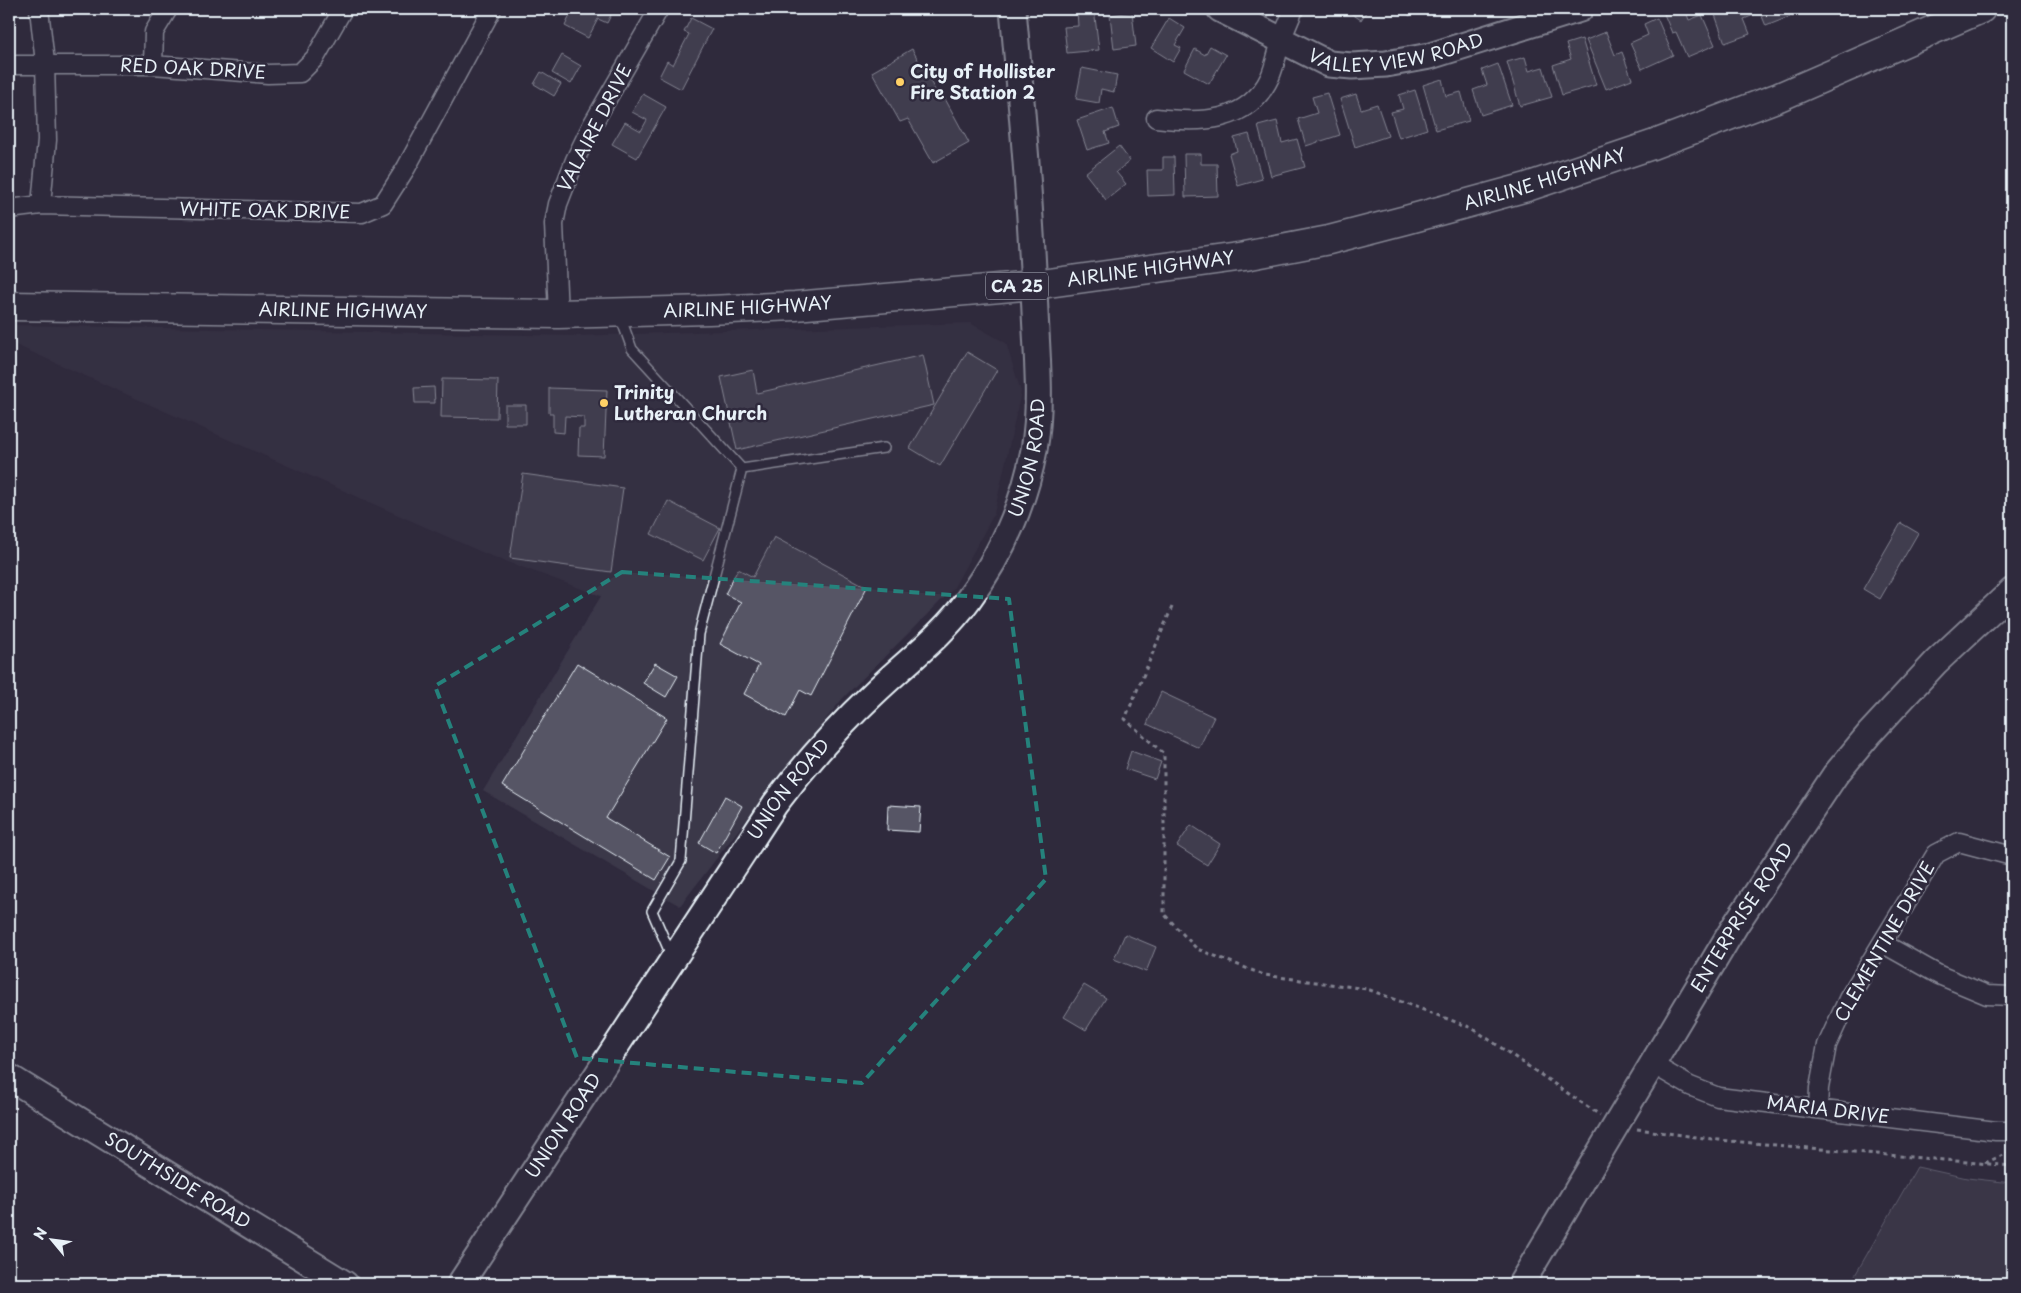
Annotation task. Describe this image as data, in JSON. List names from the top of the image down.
{
  "streets": {
    "main road": ["AIRLINE HIGHWAY", "CA 25"],
    "street": [
      "VALLEY VIEW ROAD",
      "RED OAK DRIVE",
      "VALAIRE DRIVE",
      "WHITE OAK DRIVE",
      "UNION ROAD",
      "ENTERPRISE ROAD",
      "CLEMENTINE DRIVE",
      "MARIA DRIVE",
      "SOUTHSIDE ROAD"
    ]
  },
  "crossings": [
    ["VALAIRE DRIVE", "AIRLINE HIGHWAY"],
    ["AIRLINE HIGHWAY", "UNION ROAD"],
    ["ENTERPRISE ROAD", "MARIA DRIVE"],
    ["CLEMENTINE DRIVE", "MARIA DRIVE"]
  ],
  "places": ["City of Hollister Fire Station 2", "Trinity Lutheran Church"],
  "north": "top left"
}
